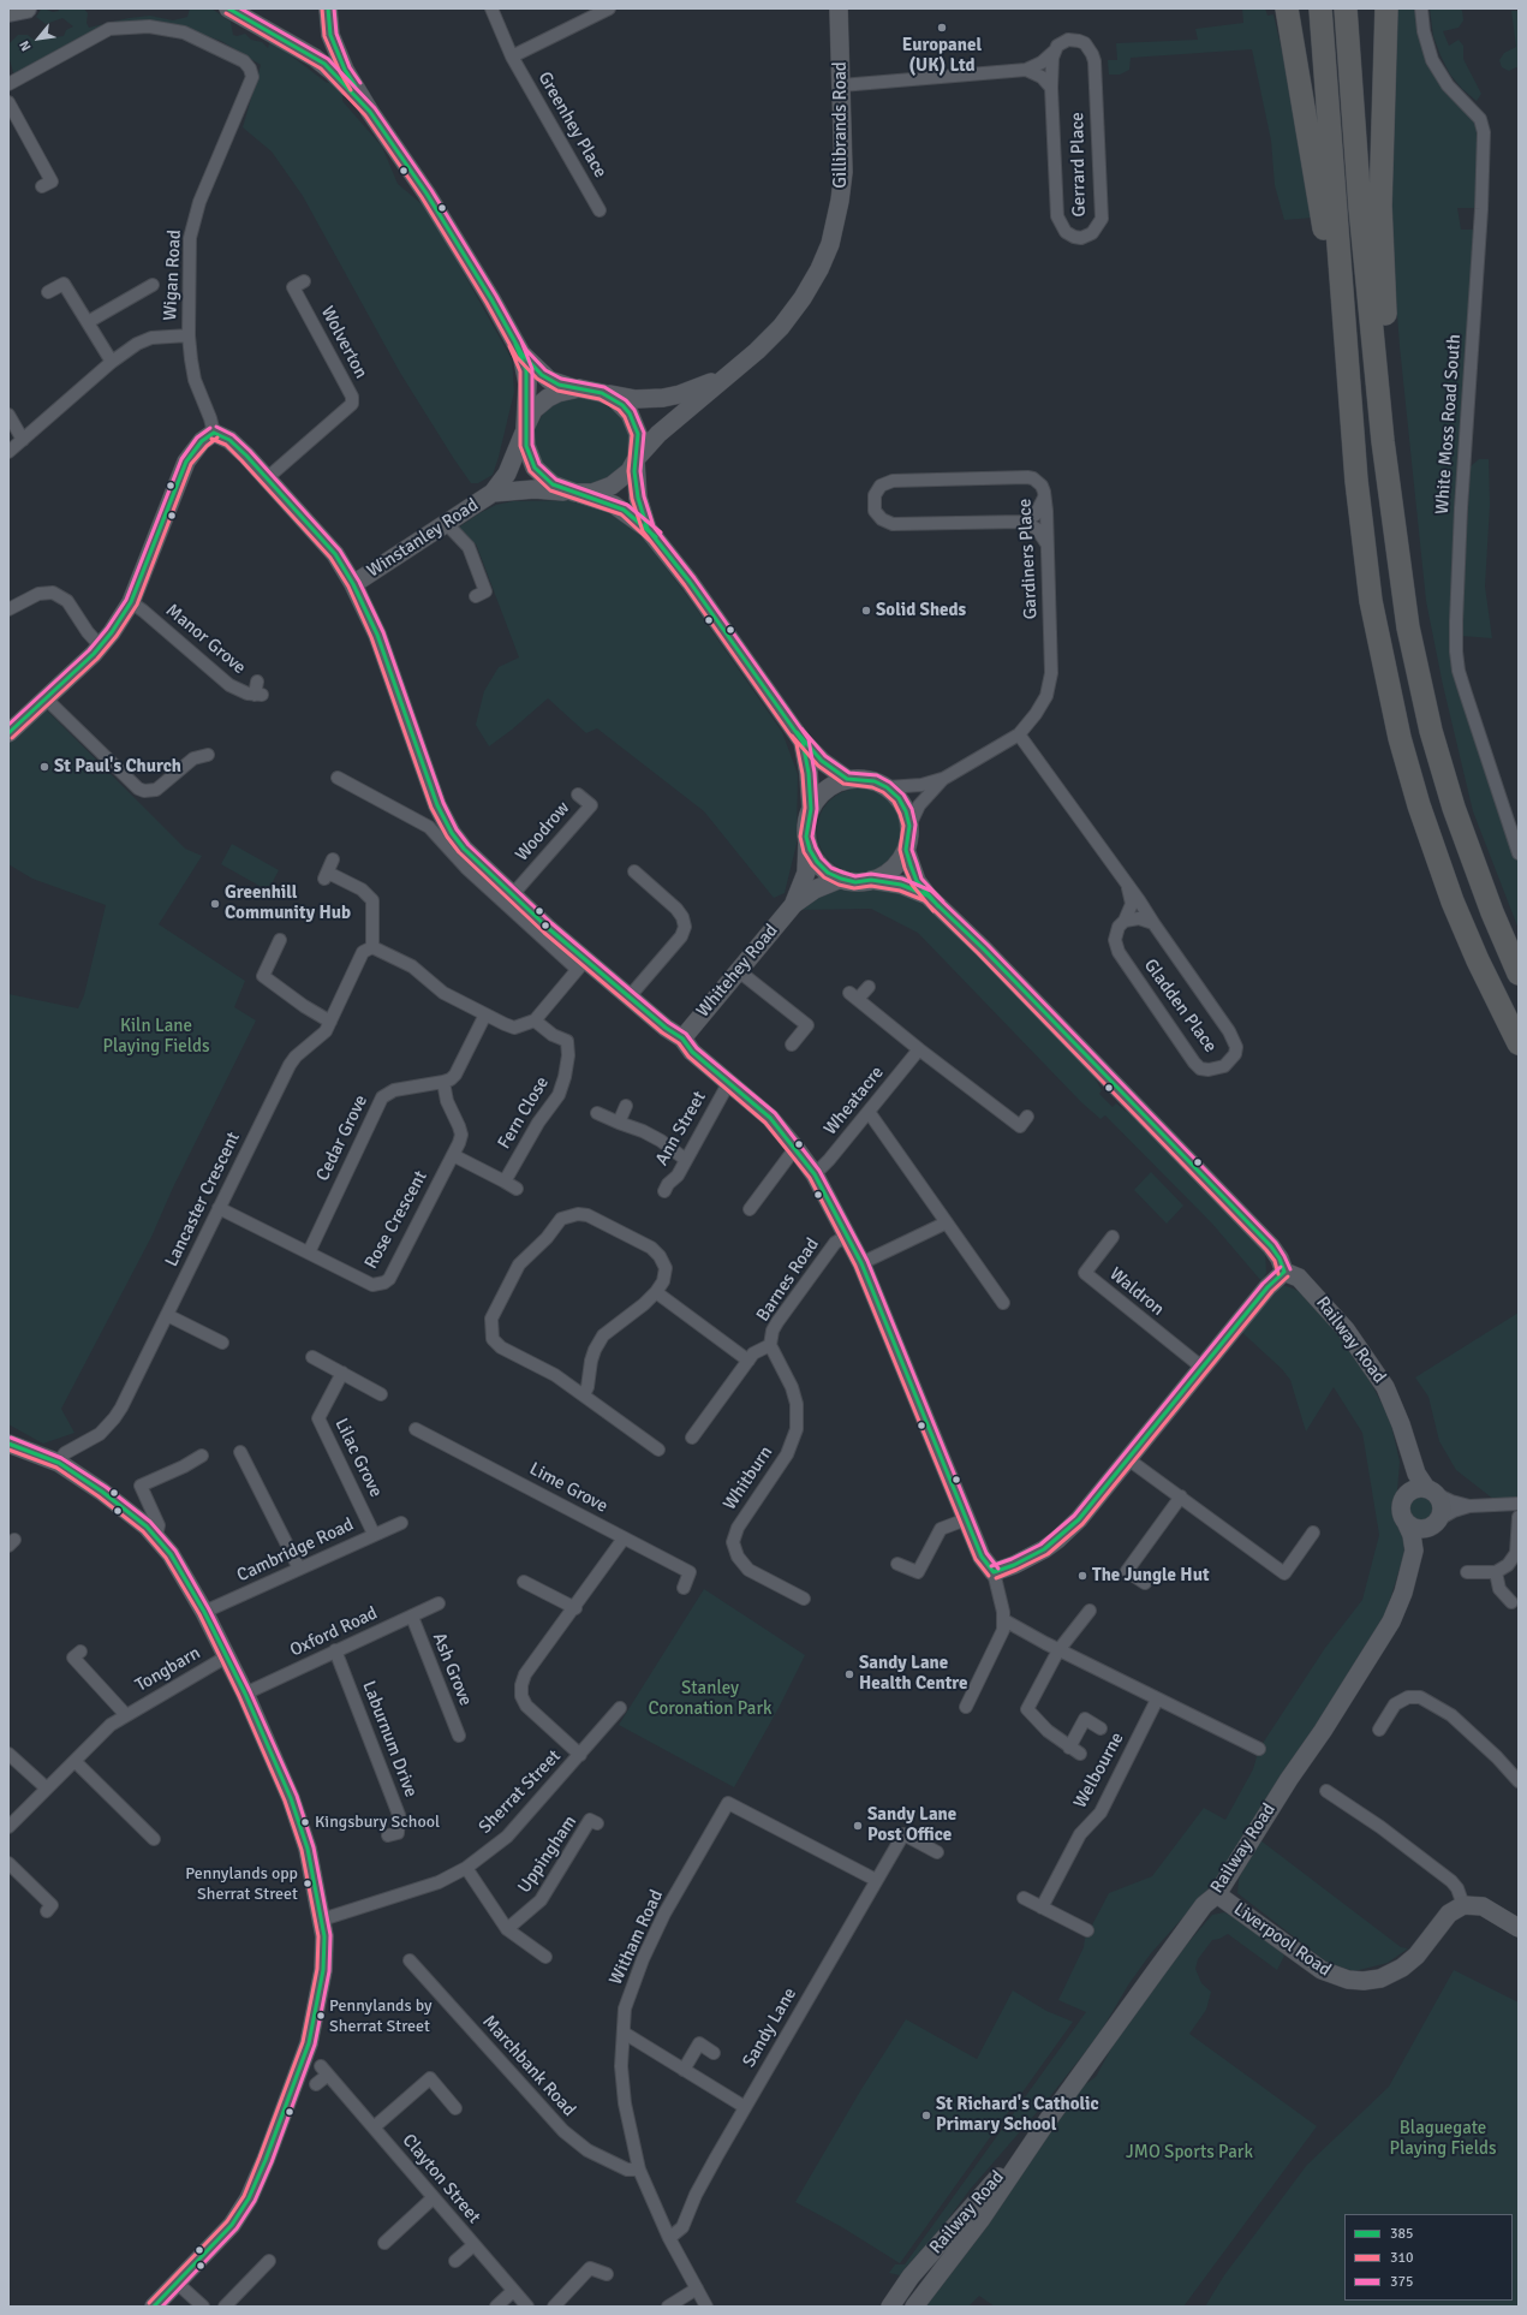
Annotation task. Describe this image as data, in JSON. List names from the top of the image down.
{
  "streets": {
    "main road": [
      "Gillibrands Road",
      "Winstanley Road",
      "Whitehey Road",
      "Railway Road",
      "Liverpool Road"
    ],
    "street": [
      "Greenhey Place",
      "Gerrard Place",
      "Wigan Road",
      "Wolverton",
      "White Moss Road South",
      "Gardiners Place",
      "Manor Grove",
      "Woodrow",
      "Gladden Place",
      "Wheatacre",
      "Fern Close",
      "Ann Street",
      "Cedar Grove",
      "Lancaster Crescent",
      "Rose Crescent",
      "Barnes Road",
      "Waldron",
      "Lilac Grove",
      "Whitburn",
      "Lime Grove",
      "Cambridge Road",
      "Oxford Road",
      "Tongbarn",
      "Ash Grove",
      "Laburnum Drive",
      "Welbourne",
      "Sherrat Street",
      "Uppingham",
      "Witham Road",
      "Sandy Lane",
      "Marchbank Road",
      "Clayton Street"
    ]
  },
  "crossings": [
    ["Gillibrands Road", "Gerrard Place"],
    ["Gillibrands Road", "Winstanley Road"],
    ["Gardiners Place", "Gladden Place"],
    ["Cedar Grove", "Rose Crescent"],
    ["Lancaster Crescent", "Rose Crescent"],
    ["Barnes Road", "Whitburn"],
    ["Railway Road", "Liverpool Road"],
    ["Lilac Grove", "Cambridge Road"],
    ["Oxford Road", "Ash Grove"],
    ["Oxford Road", "Laburnum Drive"],
    ["Witham Road", "Sandy Lane"],
    ["Witham Road", "Marchbank Road"]
  ],
  "parks": [
    "Kiln Lane Playing Fields",
    "Stanley Coronation Park",
    "Blaguegate Playing Fields",
    "JMO Sports Park"
  ],
  "places": [
    "Europanel (UK) Ltd",
    "Solid Sheds",
    "St Paul's Church",
    "Greenhill Community Hub",
    "The Jungle Hut",
    "Sandy Lane Health Centre",
    "Kingsbury School",
    "Sandy Lane Post Office",
    "Pennylands opp Sherrat Street",
    "Pennylands by Sherrat Street",
    "St Richard's Catholic Primary School"
  ],
  "lines": ["transit line 385", "transit line 310", "transit line 375"],
  "legend": ["385", "310", "375"],
  "north": "bottom left"
}
